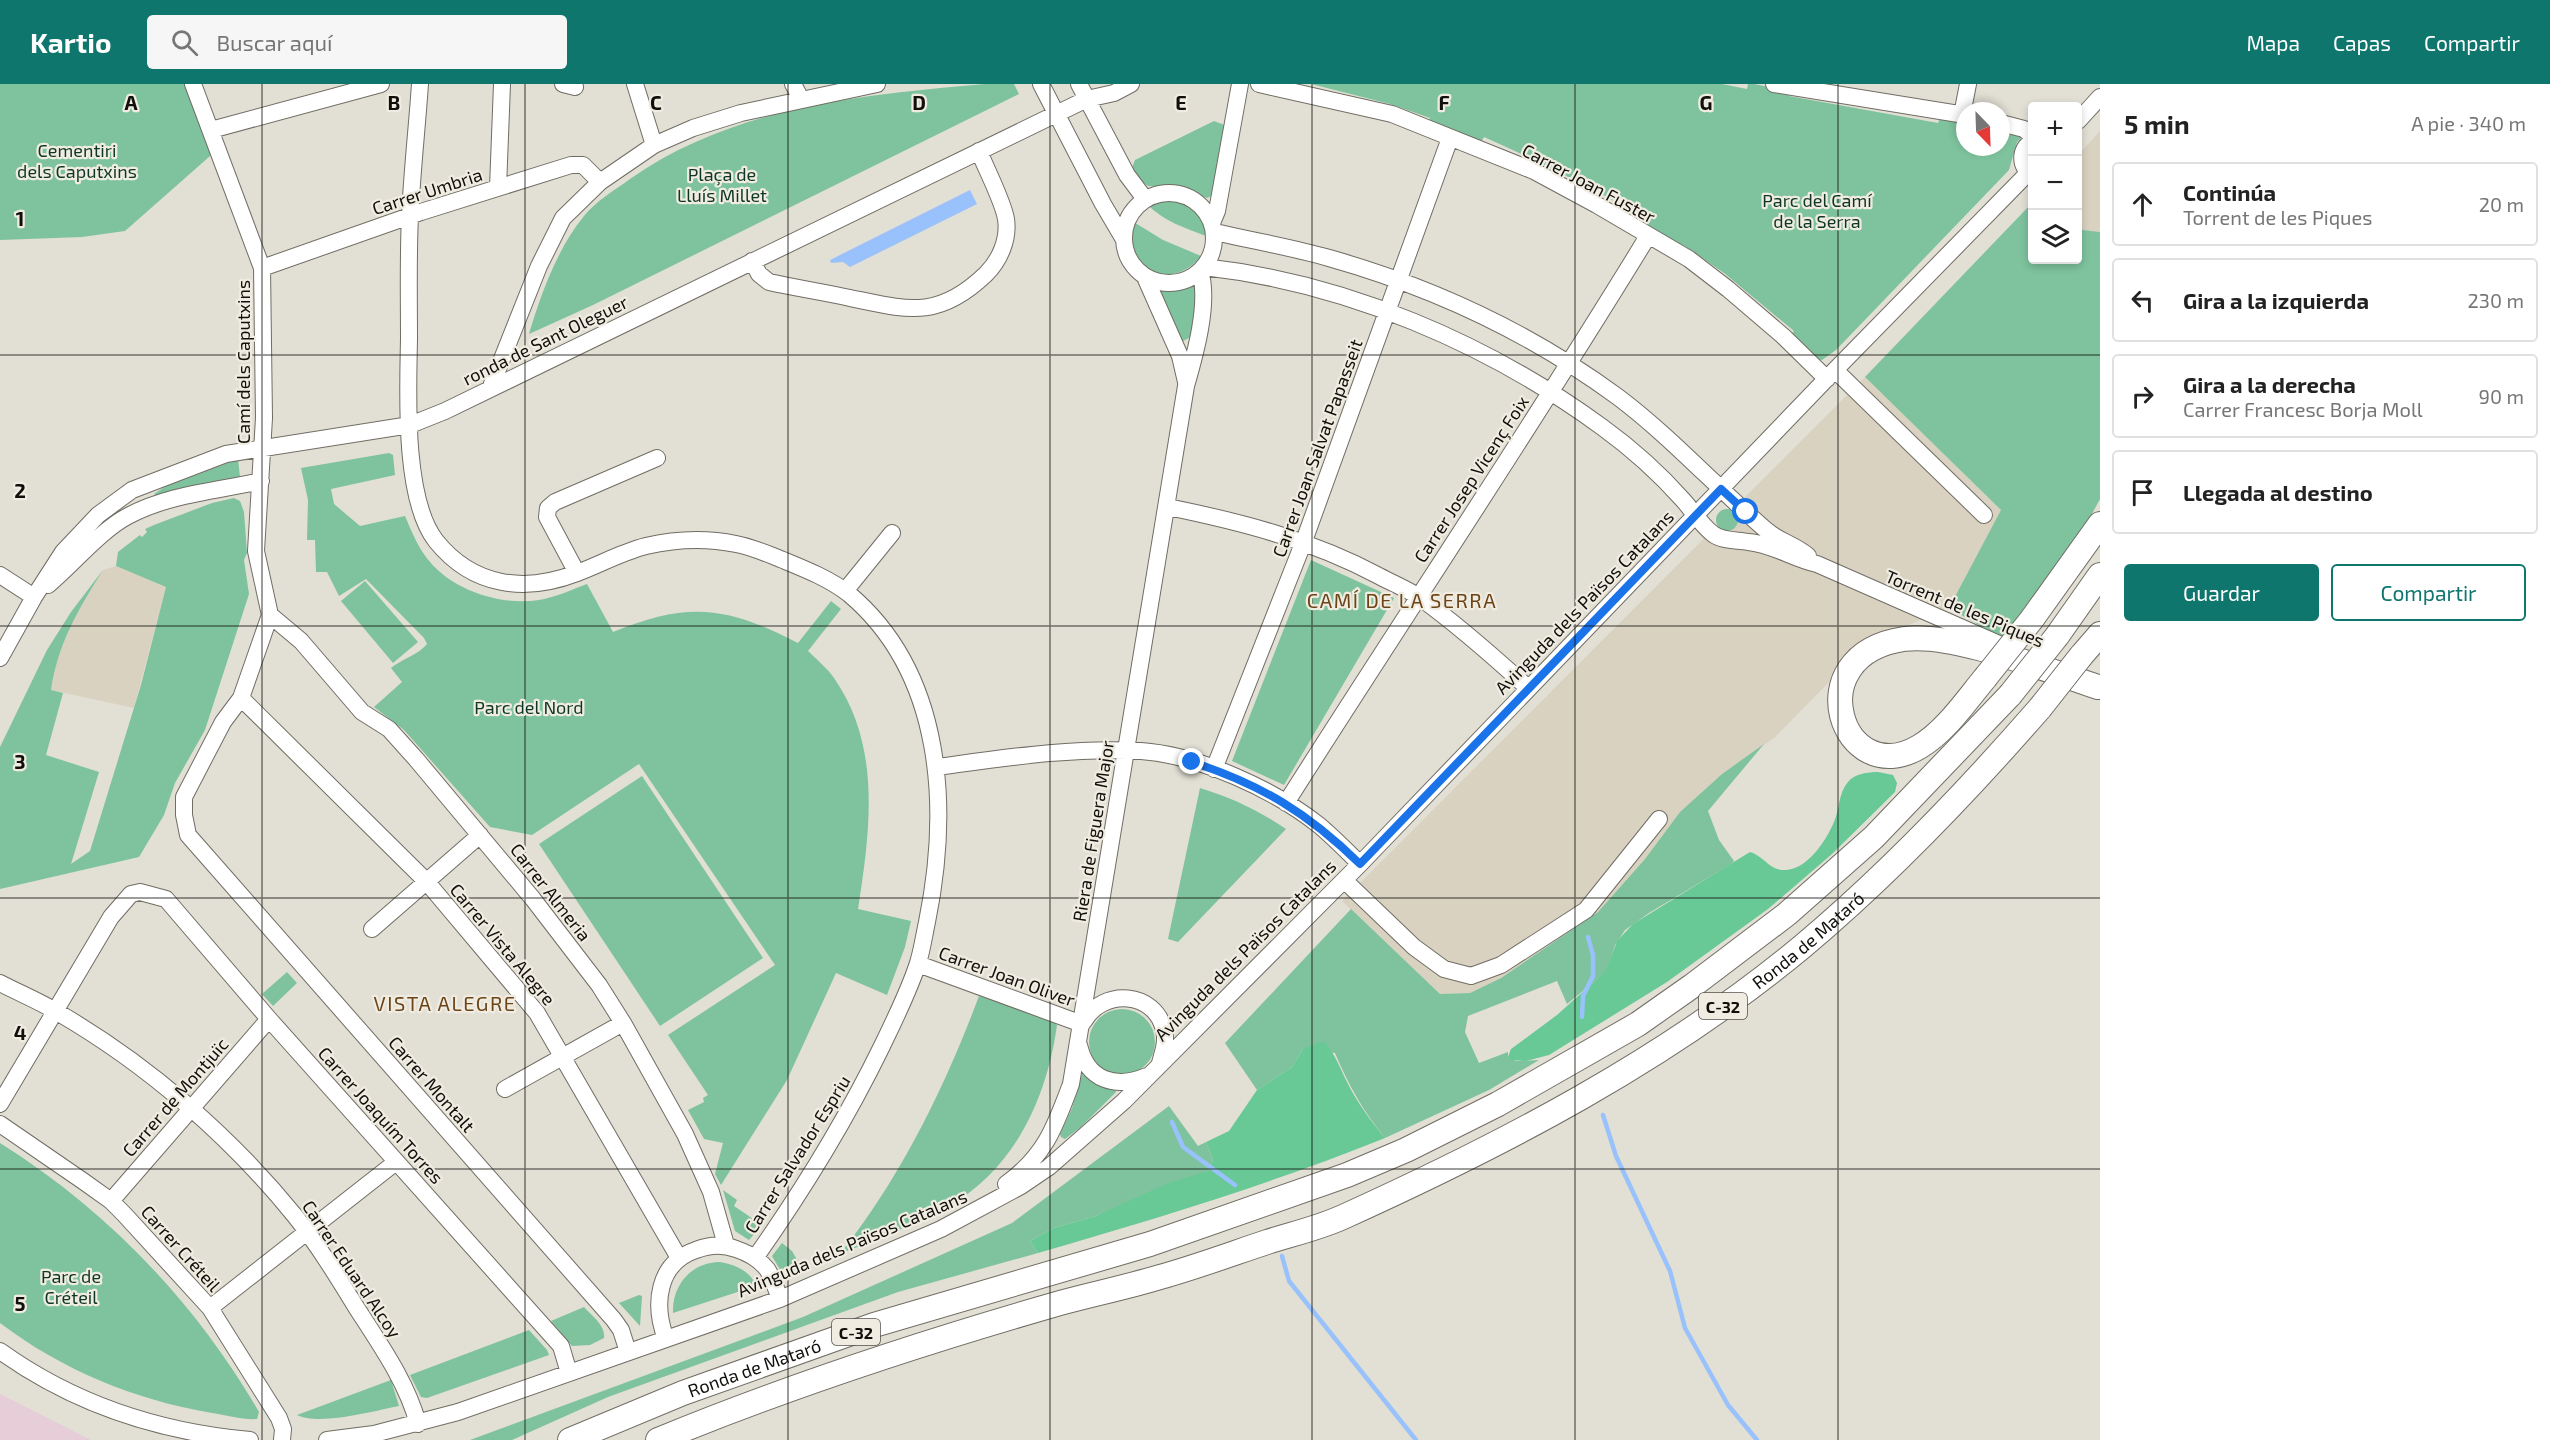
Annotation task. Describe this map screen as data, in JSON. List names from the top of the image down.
{
  "streets": {
    "highway": ["Ronda de Mataró", "C-32"],
    "street": [
      "Carrer Joan Fuster",
      "Carrer Umbria",
      "ronda de Sant Oleguer",
      "Camí dels Caputxins",
      "Carrer Joan Salvat Papasseit",
      "Carrer Josep Vicenç Foix",
      "Avinguda dels Països Catalans",
      "Torrent de les Piques",
      "Riera de Figuera Major",
      "Carrer Almeria",
      "Carrer Vista Alegre",
      "Carrer Joan Oliver",
      "Carrer Montalt",
      "Carrer de Montjuïc",
      "Carrer Joaquím Torres",
      "Carrer Salvador Espriu",
      "Carrer Créteil",
      "Carrer Eduard Alcoy"
    ]
  },
  "crossings": [
    ["Carrer Joan Fuster", "Carrer Joan Salvat Papasseit"],
    ["Carrer Joan Fuster", "Carrer Josep Vicenç Foix"],
    ["Carrer Joan Fuster", "Avinguda dels Països Catalans"],
    ["Carrer Umbria", "Camí dels Caputxins"],
    ["Carrer Umbria", "Carrer Salvador Espriu"],
    ["ronda de Sant Oleguer", "Camí dels Caputxins"],
    ["ronda de Sant Oleguer", "Carrer Salvador Espriu"],
    ["Camí dels Caputxins", "Carrer Almeria"],
    ["Carrer Joan Salvat Papasseit", "Torrent de les Piques"],
    ["Carrer Josep Vicenç Foix", "Torrent de les Piques"],
    ["Avinguda dels Països Catalans", "Torrent de les Piques"],
    ["Avinguda dels Països Catalans", "Riera de Figuera Major"],
    ["Avinguda dels Països Catalans", "Carrer Joan Oliver"],
    ["Avinguda dels Països Catalans", "Carrer Montalt"],
    ["Avinguda dels Països Catalans", "Carrer Joaquím Torres"],
    ["Avinguda dels Països Catalans", "Carrer Eduard Alcoy"],
    ["Torrent de les Piques", "Riera de Figuera Major"],
    ["Riera de Figuera Major", "Carrer Joan Oliver"],
    ["Carrer Vista Alegre", "Carrer Montalt"],
    ["Carrer Joan Oliver", "Carrer Salvador Espriu"],
    ["Carrer de Montjuïc", "Carrer Joaquím Torres"],
    ["Carrer de Montjuïc", "Carrer Créteil"],
    ["Carrer de Montjuïc", "Carrer Eduard Alcoy"],
    ["Carrer Joaquím Torres", "Carrer Eduard Alcoy"]
  ],
  "districts": ["CAMÍ DE LA SERRA", "VISTA ALEGRE"],
  "parks": [
    "Cementiri dels Caputxins",
    "Plaça de Lluís Millet",
    "Parc del Camí de la Serra",
    "Parc del Nord",
    "Parc de Créteil"
  ],
  "north": "bottom right",
  "page": {
    "header": "Kartio",
    "search": "Buscar aquí",
    "nav": ["Mapa", "Capas", "Compartir"],
    "heading": ["5 min", "A pie · 340 m"],
    "map_buttons": ["+", "−"],
    "list": [
      ["Continúa", "Torrent de les Piques", "20 m"],
      ["Gira a la izquierda", "230 m"],
      ["Gira a la derecha", "Carrer Francesc Borja Moll", "90 m"],
      "Llegada al destino"
    ],
    "buttons": ["Guardar", "Compartir"]
  },
  "grid": {
    "columns": [
      "A",
      "B",
      "C",
      "D",
      "E",
      "F",
      "G"
    ],
    "rows": [
      "1",
      "2",
      "3",
      "4",
      "5"
    ]
  }
}
